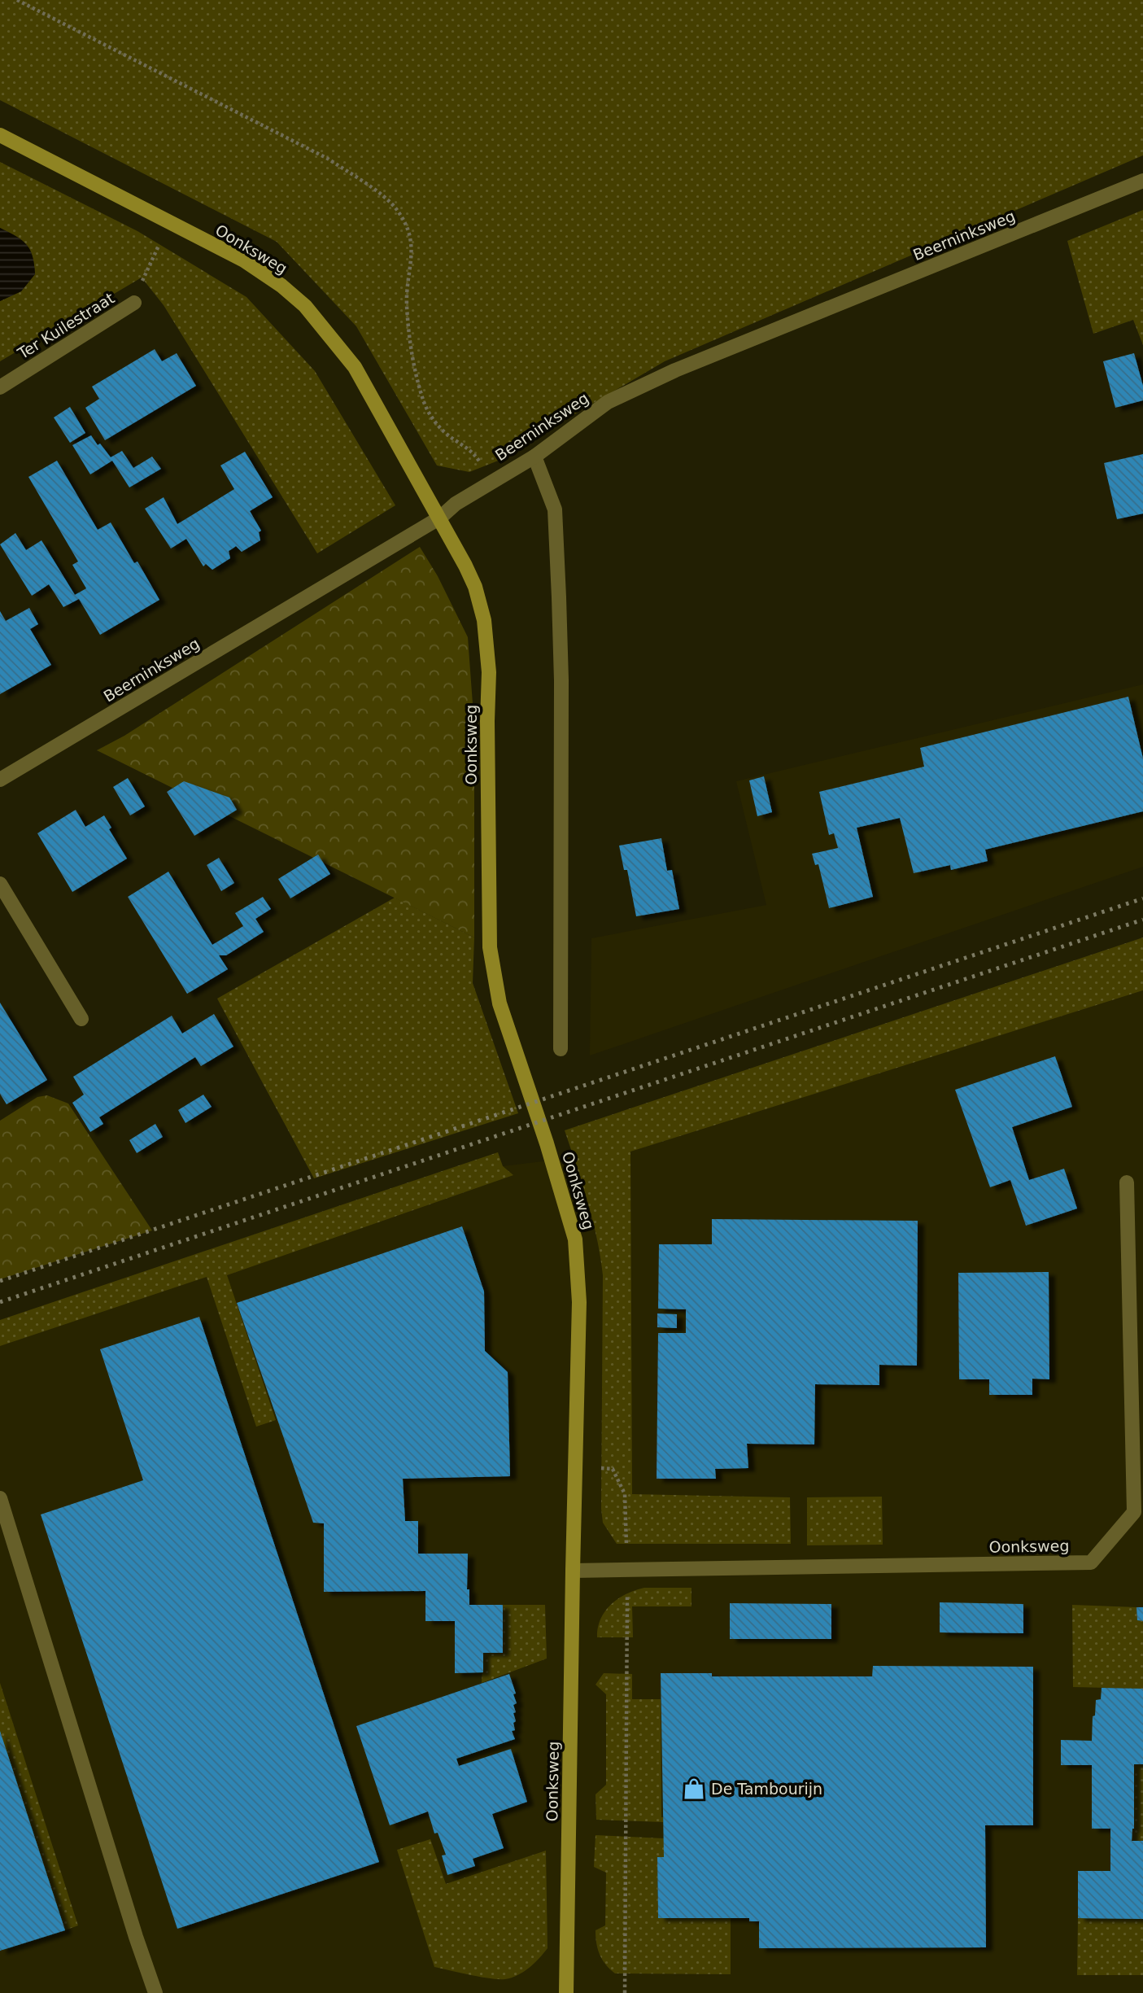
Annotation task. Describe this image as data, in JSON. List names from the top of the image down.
{
  "streets": {
    "main road": ["Oonksweg"],
    "street": ["Beerninksweg", "Ter Kuilestraat"]
  },
  "crossings": [
    ["Beerninksweg", "Oonksweg"],
    ["Oonksweg", "Ter Kuilestraat"]
  ],
  "places": {
    "shop": ["De Tambourijn"]
  }
}
